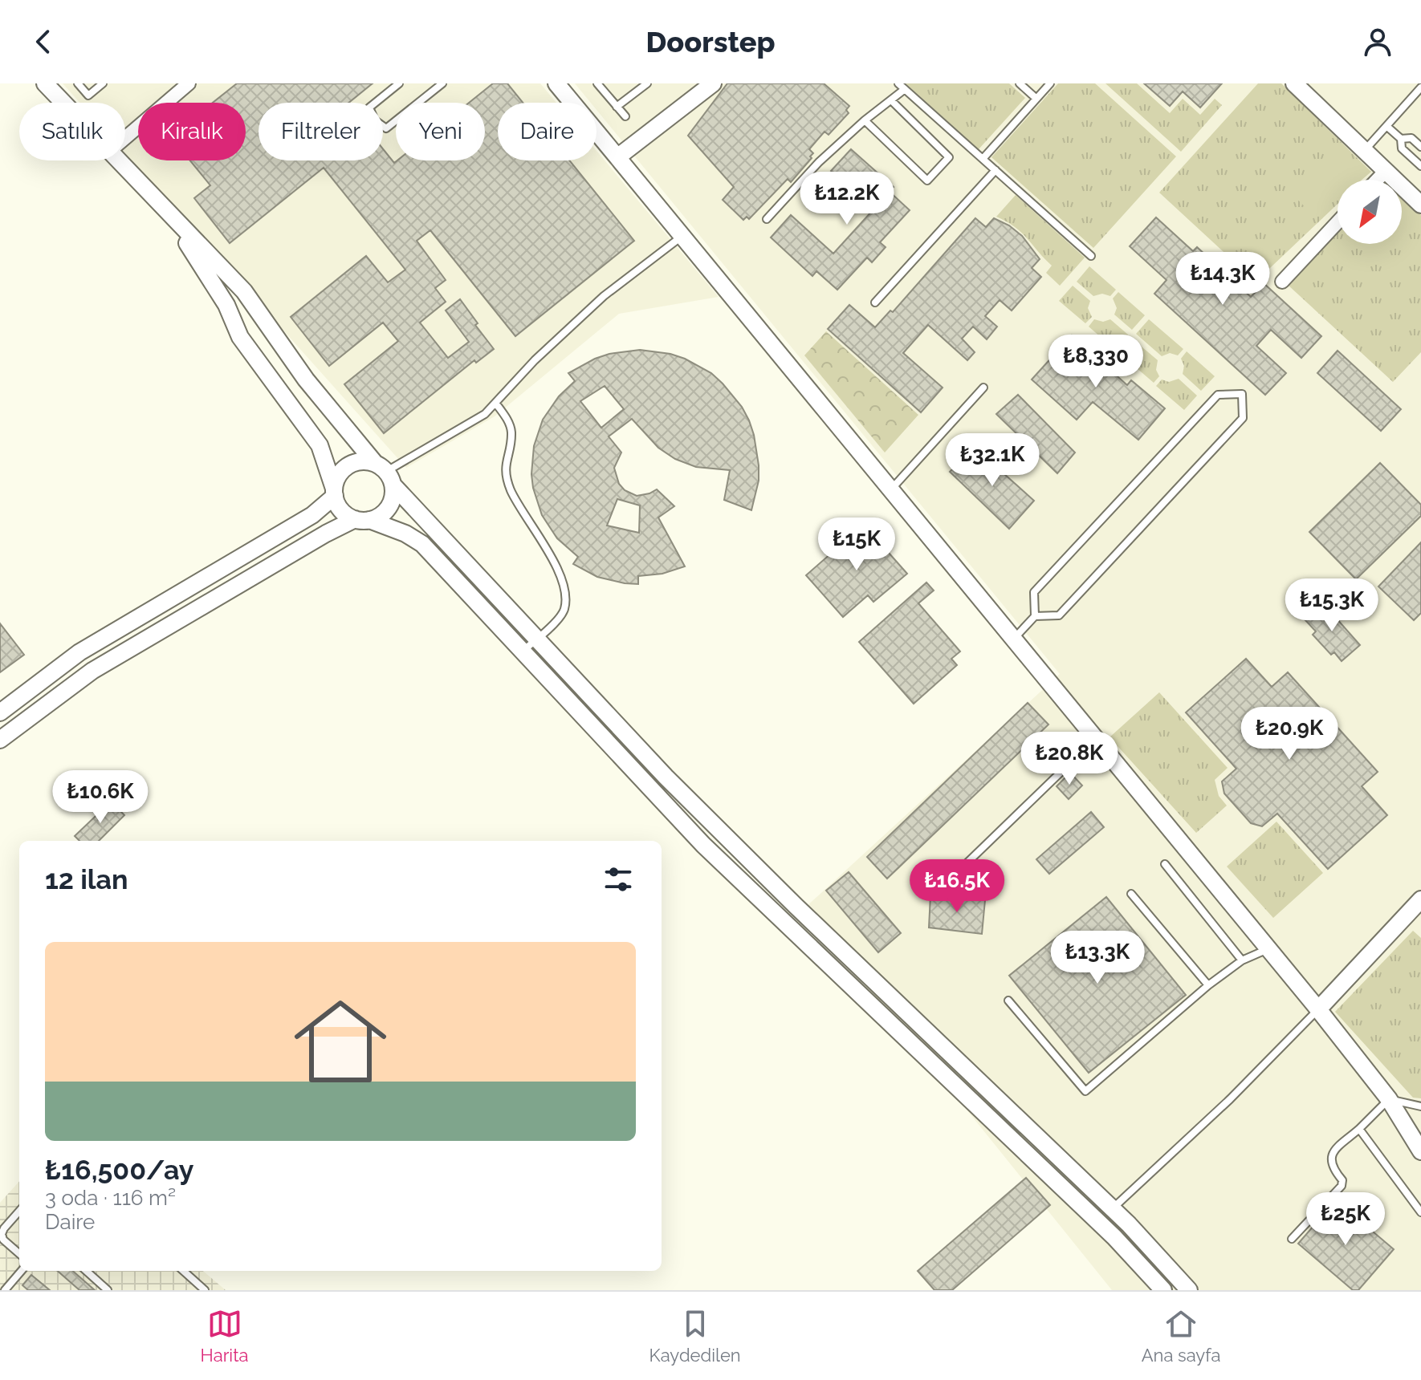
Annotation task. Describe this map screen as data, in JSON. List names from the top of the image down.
{
  "north": "bottom left",
  "page": {
    "header": "Doorstep",
    "chip": [
      "Satılık",
      "Kiralık",
      "Filtreler",
      "Yeni",
      "Daire"
    ],
    "price": [
      "₺12.2K",
      "₺14.3K",
      "₺8,330",
      "₺32.1K",
      "₺15K",
      "₺15.3K",
      "₺20.9K",
      "₺20.8K",
      "₺10.6K",
      "₺16.5K",
      "₺13.3K",
      "₺25K"
    ],
    "heading": "12 ilan",
    "list": [
      {
        "name": "₺16,500/ay",
        "note": "3 oda · 116 m² · Daire"
      }
    ],
    "tabs": ["Harita", "Kaydedilen", "Ana sayfa"]
  }
}
